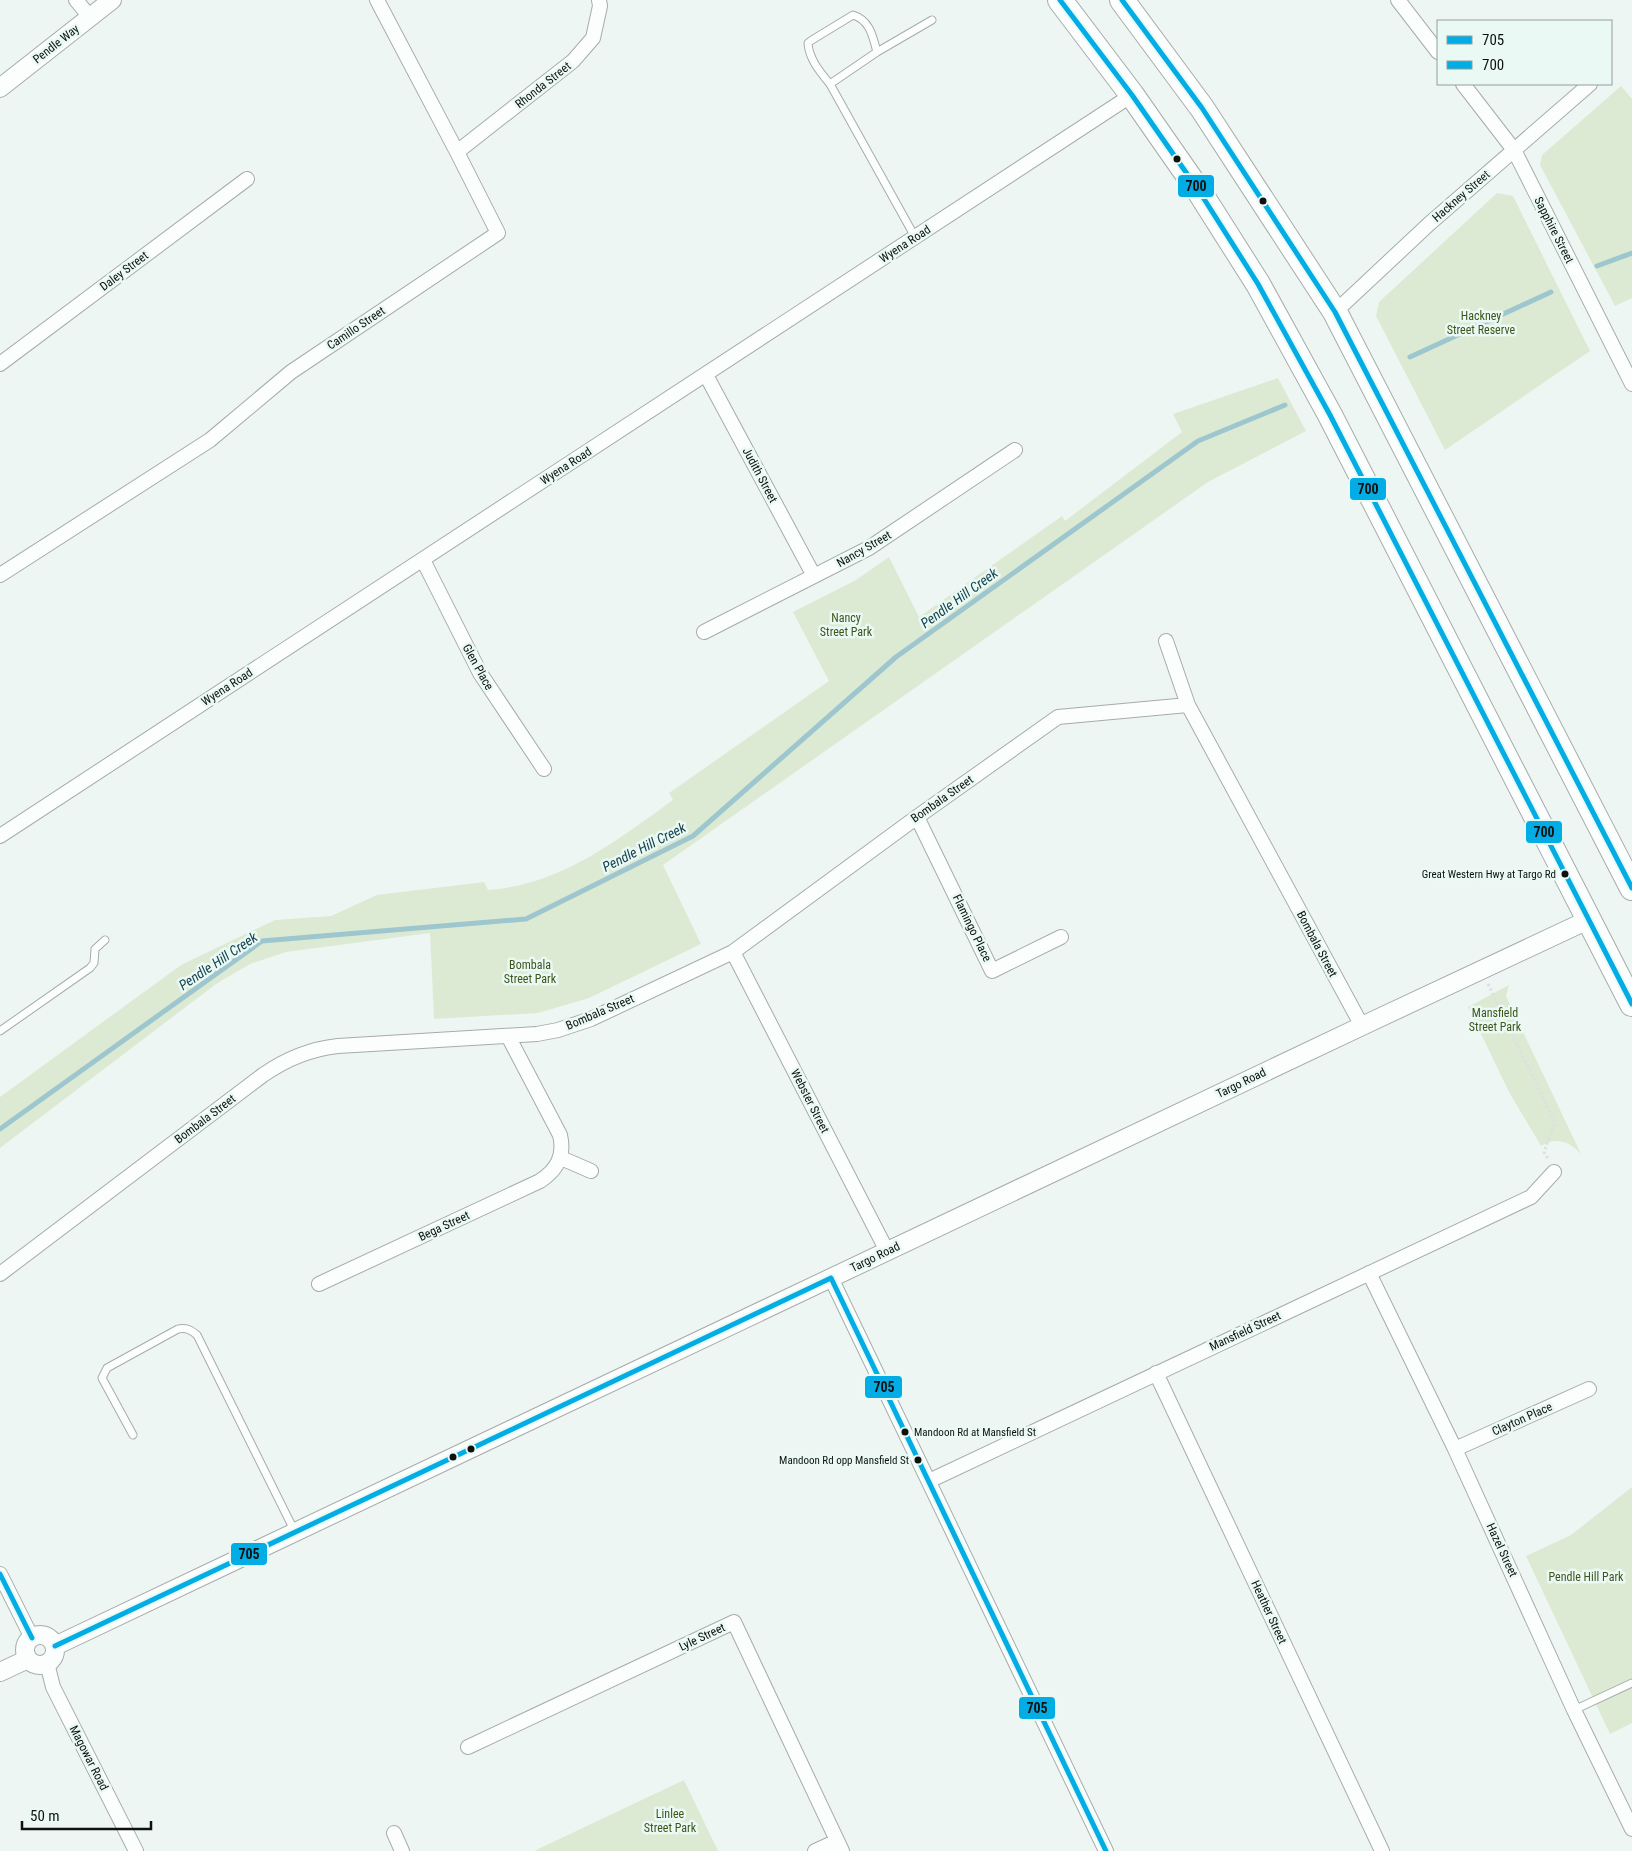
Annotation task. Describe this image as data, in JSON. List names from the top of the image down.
{
  "streets": {
    "street": [
      "Pendle Way",
      "Rhonda Street",
      "Hackney Street",
      "Sapphire Street",
      "Wyena Road",
      "Daley Street",
      "Camillo Street",
      "Judith Street",
      "Nancy Street",
      "Glen Place",
      "Bombala Street",
      "Flamingo Place",
      "Targo Road",
      "Webster Street",
      "Bega Street",
      "Mansfield Street",
      "Clayton Place",
      "Hazel Street",
      "Heather Street",
      "Lyle Street",
      "Magowar Road"
    ]
  },
  "crossings": [
    ["Rhonda Street", "Camillo Street"],
    ["Hackney Street", "Sapphire Street"],
    ["Wyena Road", "Judith Street"],
    ["Wyena Road", "Glen Place"],
    ["Judith Street", "Nancy Street"],
    ["Bombala Street", "Flamingo Place"],
    ["Bombala Street", "Targo Road"],
    ["Bombala Street", "Webster Street"],
    ["Targo Road", "Webster Street"],
    ["Targo Road", "Magowar Road"],
    ["Mansfield Street", "Hazel Street"],
    ["Mansfield Street", "Heather Street"],
    ["Clayton Place", "Hazel Street"]
  ],
  "water": ["Pendle Hill Creek"],
  "parks": [
    "Hackney Street Reserve",
    "Nancy Street Park",
    "Bombala Street Park",
    "Mansfield Street Park",
    "Pendle Hill Park",
    "Linlee Street Park"
  ],
  "places": ["Great Western Hwy at Targo Rd", "Mandoon Rd at Mansfield St", "Mandoon Rd opp Mansfield St"],
  "lines": ["transit line 700", "transit line 705"],
  "legend": ["705", "700"],
  "scale_bar": "50 m"
}
